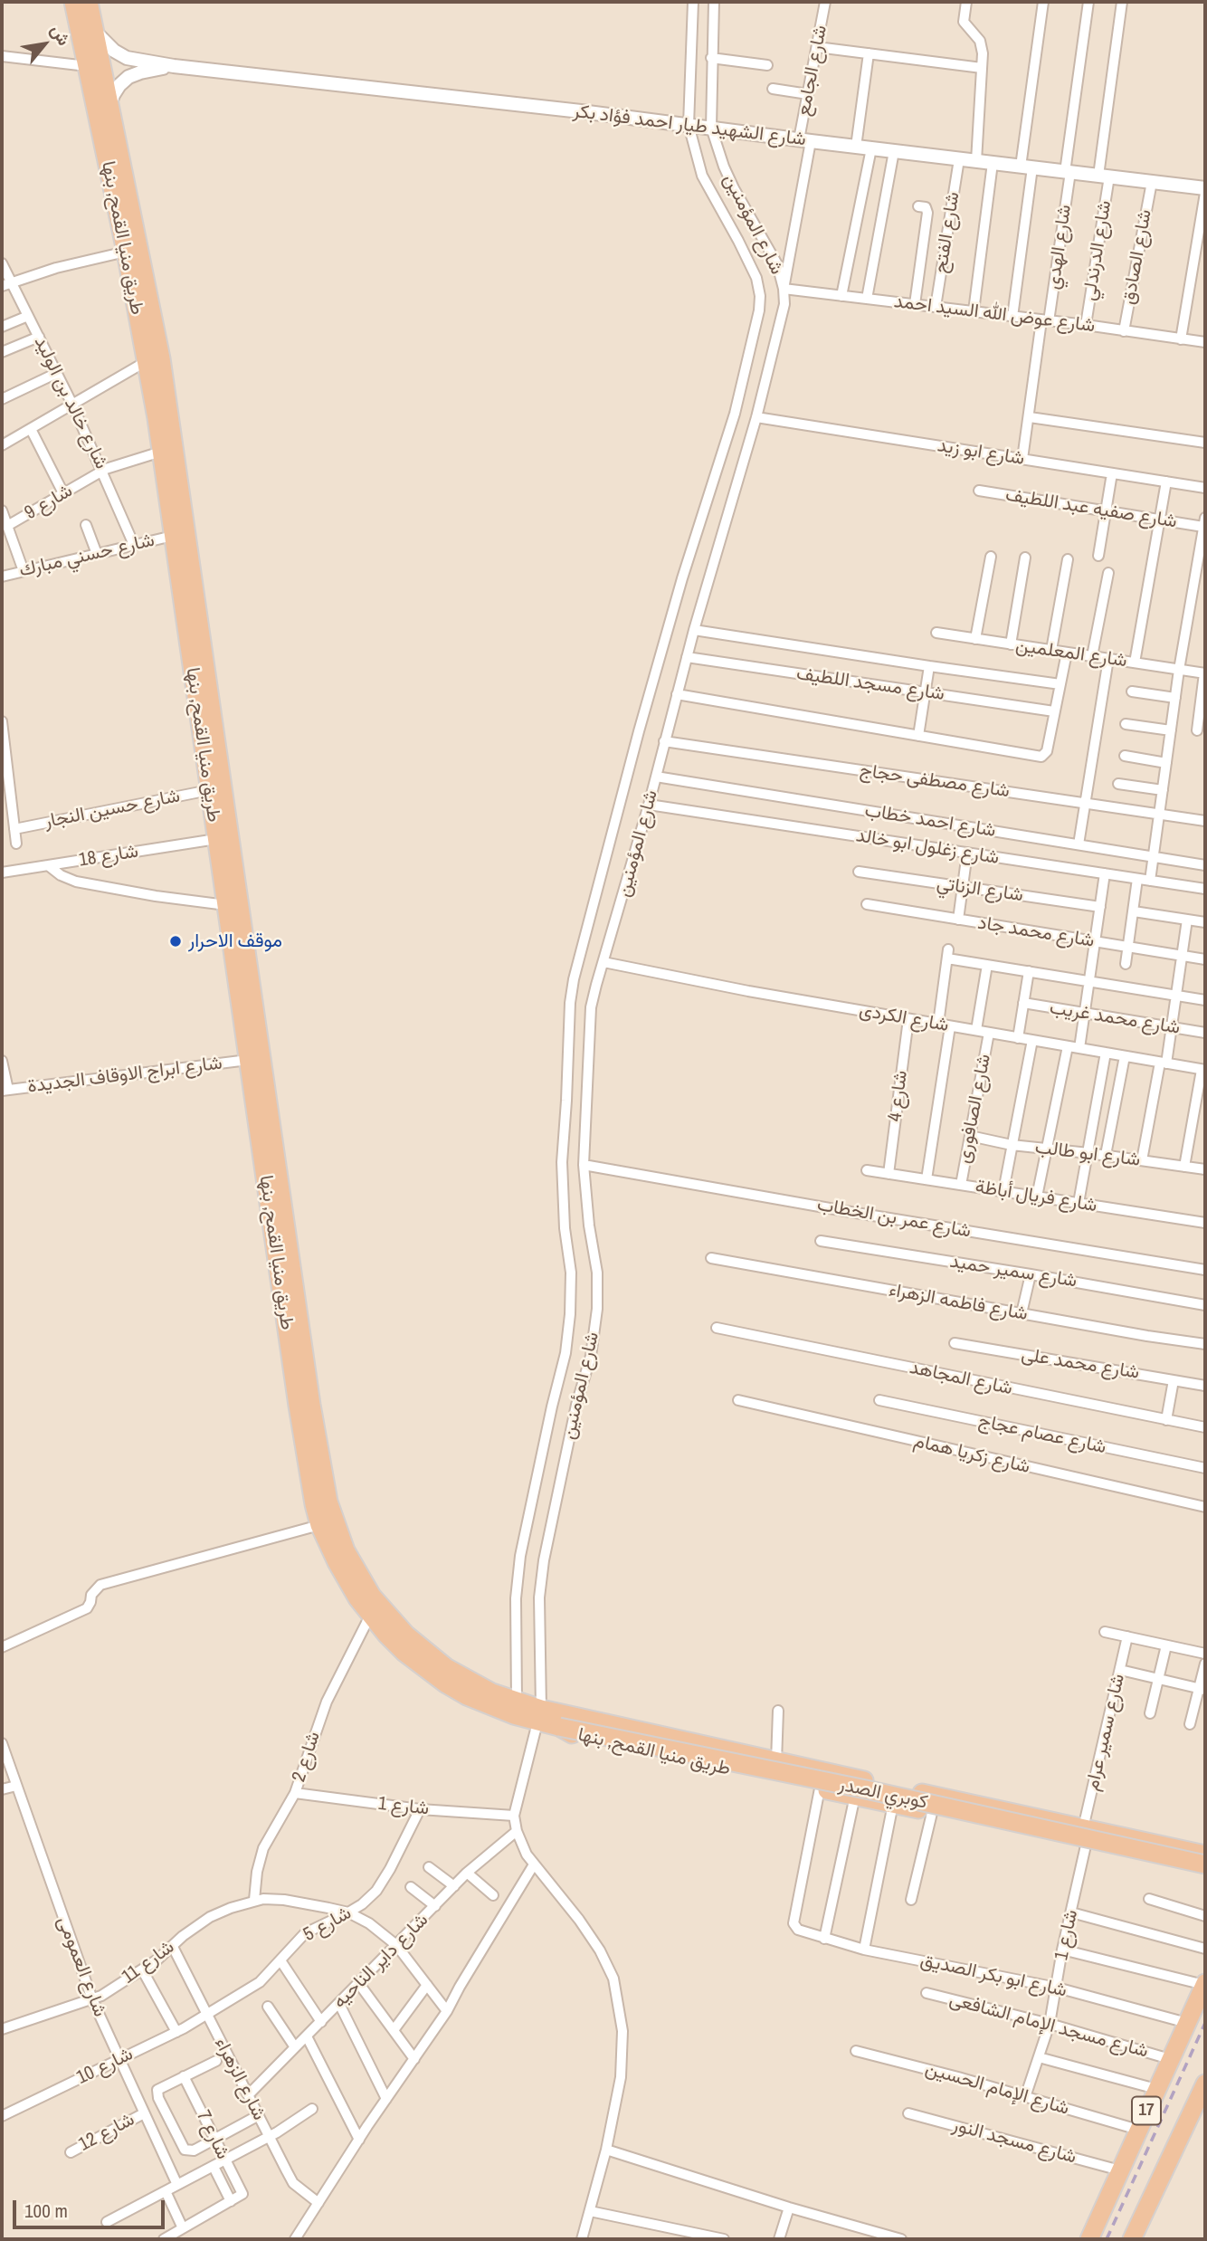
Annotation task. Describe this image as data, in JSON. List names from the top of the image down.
{
  "streets": {
    "highway": ["طريق منيا القمح, بنها", "كوبري الصدر", "17"],
    "street": [
      "شارع الجامع",
      "شارع الشهيد طيار احمد فؤاد بكر",
      "شارع المؤمنين",
      "شارع الفتح",
      "شارع الهدي",
      "شارع الدرندلي",
      "شارع الصادق",
      "شارع عوض الله السيد احمد",
      "شارع خالد بن الوليد",
      "شارع ابو زيد",
      "شارع 9",
      "شارع صفيه عبد اللطيف",
      "شارع حسني مبارك",
      "شارع المعلمين",
      "شارع مسجد اللطيف",
      "شارع مصطفى حجاج",
      "شارع حسين النجار",
      "شارع احمد خطاب",
      "شارع زغلول ابو خالد",
      "شارع 18",
      "شارع الزناتي",
      "شارع محمد جاد",
      "شارع الكردى",
      "شارع محمد غريب",
      "شارع ابراج الاوقاف الجديدة",
      "شارع 4",
      "شارع الصافورى",
      "شارع ابو طالب",
      "شارع فريال أباظة",
      "شارع عمر بن الخطاب",
      "شارع سمير حميد",
      "شارع فاطمه الزهراء",
      "شارع محمد على",
      "شارع المجاهد",
      "شارع عصام عجاج",
      "شارع زكريا همام",
      "شارع سمير عرام",
      "شارع 2",
      "شارع 1",
      "شارع 5",
      "شارع داير الناحيه",
      "شارع 11",
      "شارع العمومى",
      "شارع ابو بكر الصديق",
      "شارع مسجد الإمام الشافعى",
      "شارع 10",
      "شارع الزهراء",
      "شارع الإمام الحسين",
      "شارع 12",
      "شارع 7",
      "شارع مسجد النور"
    ]
  },
  "crossings": [
    ["شارع الجامع", "شارع الشهيد طيار احمد فؤاد بكر"],
    ["شارع الجامع", "شارع المؤمنين"],
    ["شارع الجامع", "شارع عوض الله السيد احمد"],
    ["شارع الشهيد طيار احمد فؤاد بكر", "شارع المؤمنين"],
    ["شارع الشهيد طيار احمد فؤاد بكر", "شارع الفتح"],
    ["شارع الشهيد طيار احمد فؤاد بكر", "طريق منيا القمح, بنها"],
    ["شارع الشهيد طيار احمد فؤاد بكر", "شارع الهدي"],
    ["شارع الشهيد طيار احمد فؤاد بكر", "شارع الدرندلي"],
    ["شارع الشهيد طيار احمد فؤاد بكر", "شارع الصادق"],
    ["شارع المؤمنين", "طريق منيا القمح, بنها"],
    ["شارع المؤمنين", "شارع عوض الله السيد احمد"],
    ["شارع المؤمنين", "شارع ابو زيد"],
    ["شارع المؤمنين", "شارع مسجد اللطيف"],
    ["شارع المؤمنين", "شارع مصطفى حجاج"],
    ["شارع المؤمنين", "شارع احمد خطاب"],
    ["شارع المؤمنين", "شارع زغلول ابو خالد"],
    ["شارع المؤمنين", "شارع الكردى"],
    ["شارع المؤمنين", "شارع عمر بن الخطاب"],
    ["شارع المؤمنين", "شارع 1"],
    ["شارع الفتح", "شارع عوض الله السيد احمد"],
    ["طريق منيا القمح, بنها", "شارع 9"],
    ["طريق منيا القمح, بنها", "شارع حسني مبارك"],
    ["طريق منيا القمح, بنها", "شارع حسين النجار"],
    ["طريق منيا القمح, بنها", "شارع 18"],
    ["طريق منيا القمح, بنها", "شارع ابراج الاوقاف الجديدة"],
    ["طريق منيا القمح, بنها", "شارع سمير عرام"],
    ["طريق منيا القمح, بنها", "شارع 2"],
    ["طريق منيا القمح, بنها", "كوبري الصدر"],
    ["طريق منيا القمح, بنها", "شارع 1"],
    ["طريق منيا القمح, بنها", "شارع ابو بكر الصديق"],
    ["شارع الهدي", "شارع عوض الله السيد احمد"],
    ["شارع الهدي", "شارع ابو زيد"],
    ["شارع الدرندلي", "شارع عوض الله السيد احمد"],
    ["شارع الصادق", "شارع عوض الله السيد احمد"],
    ["شارع خالد بن الوليد", "شارع 9"],
    ["شارع خالد بن الوليد", "شارع حسني مبارك"],
    ["شارع الكردى", "شارع 4"],
    ["شارع الكردى", "شارع الصافورى"],
    ["شارع 4", "شارع فريال أباظة"],
    ["شارع الصافورى", "شارع ابو طالب"],
    ["شارع الصافورى", "شارع فريال أباظة"],
    ["شارع سمير عرام", "شارع 1"],
    ["شارع 2", "شارع 1"],
    ["شارع 2", "شارع 11"],
    ["شارع 1", "شارع 5"],
    ["شارع 1", "شارع ابو بكر الصديق"],
    ["شارع 1", "شارع مسجد الإمام الشافعى"],
    ["شارع 1", "شارع الإمام الحسين"],
    ["شارع 5", "شارع 10"],
    ["شارع 5", "شارع الزهراء"],
    ["شارع داير الناحيه", "شارع الزهراء"],
    ["شارع 11", "شارع العمومى"],
    ["شارع 11", "شارع الزهراء"],
    ["شارع العمومى", "شارع 10"],
    ["شارع العمومى", "شارع 12"],
    ["شارع ابو بكر الصديق", "17"],
    ["شارع مسجد الإمام الشافعى", "17"],
    ["شارع 10", "شارع الزهراء"],
    ["شارع الإمام الحسين", "17"],
    ["17", "شارع مسجد النور"]
  ],
  "places": ["موقف الاحرار"],
  "scale_bar": "100 m",
  "north": "top right"
}
